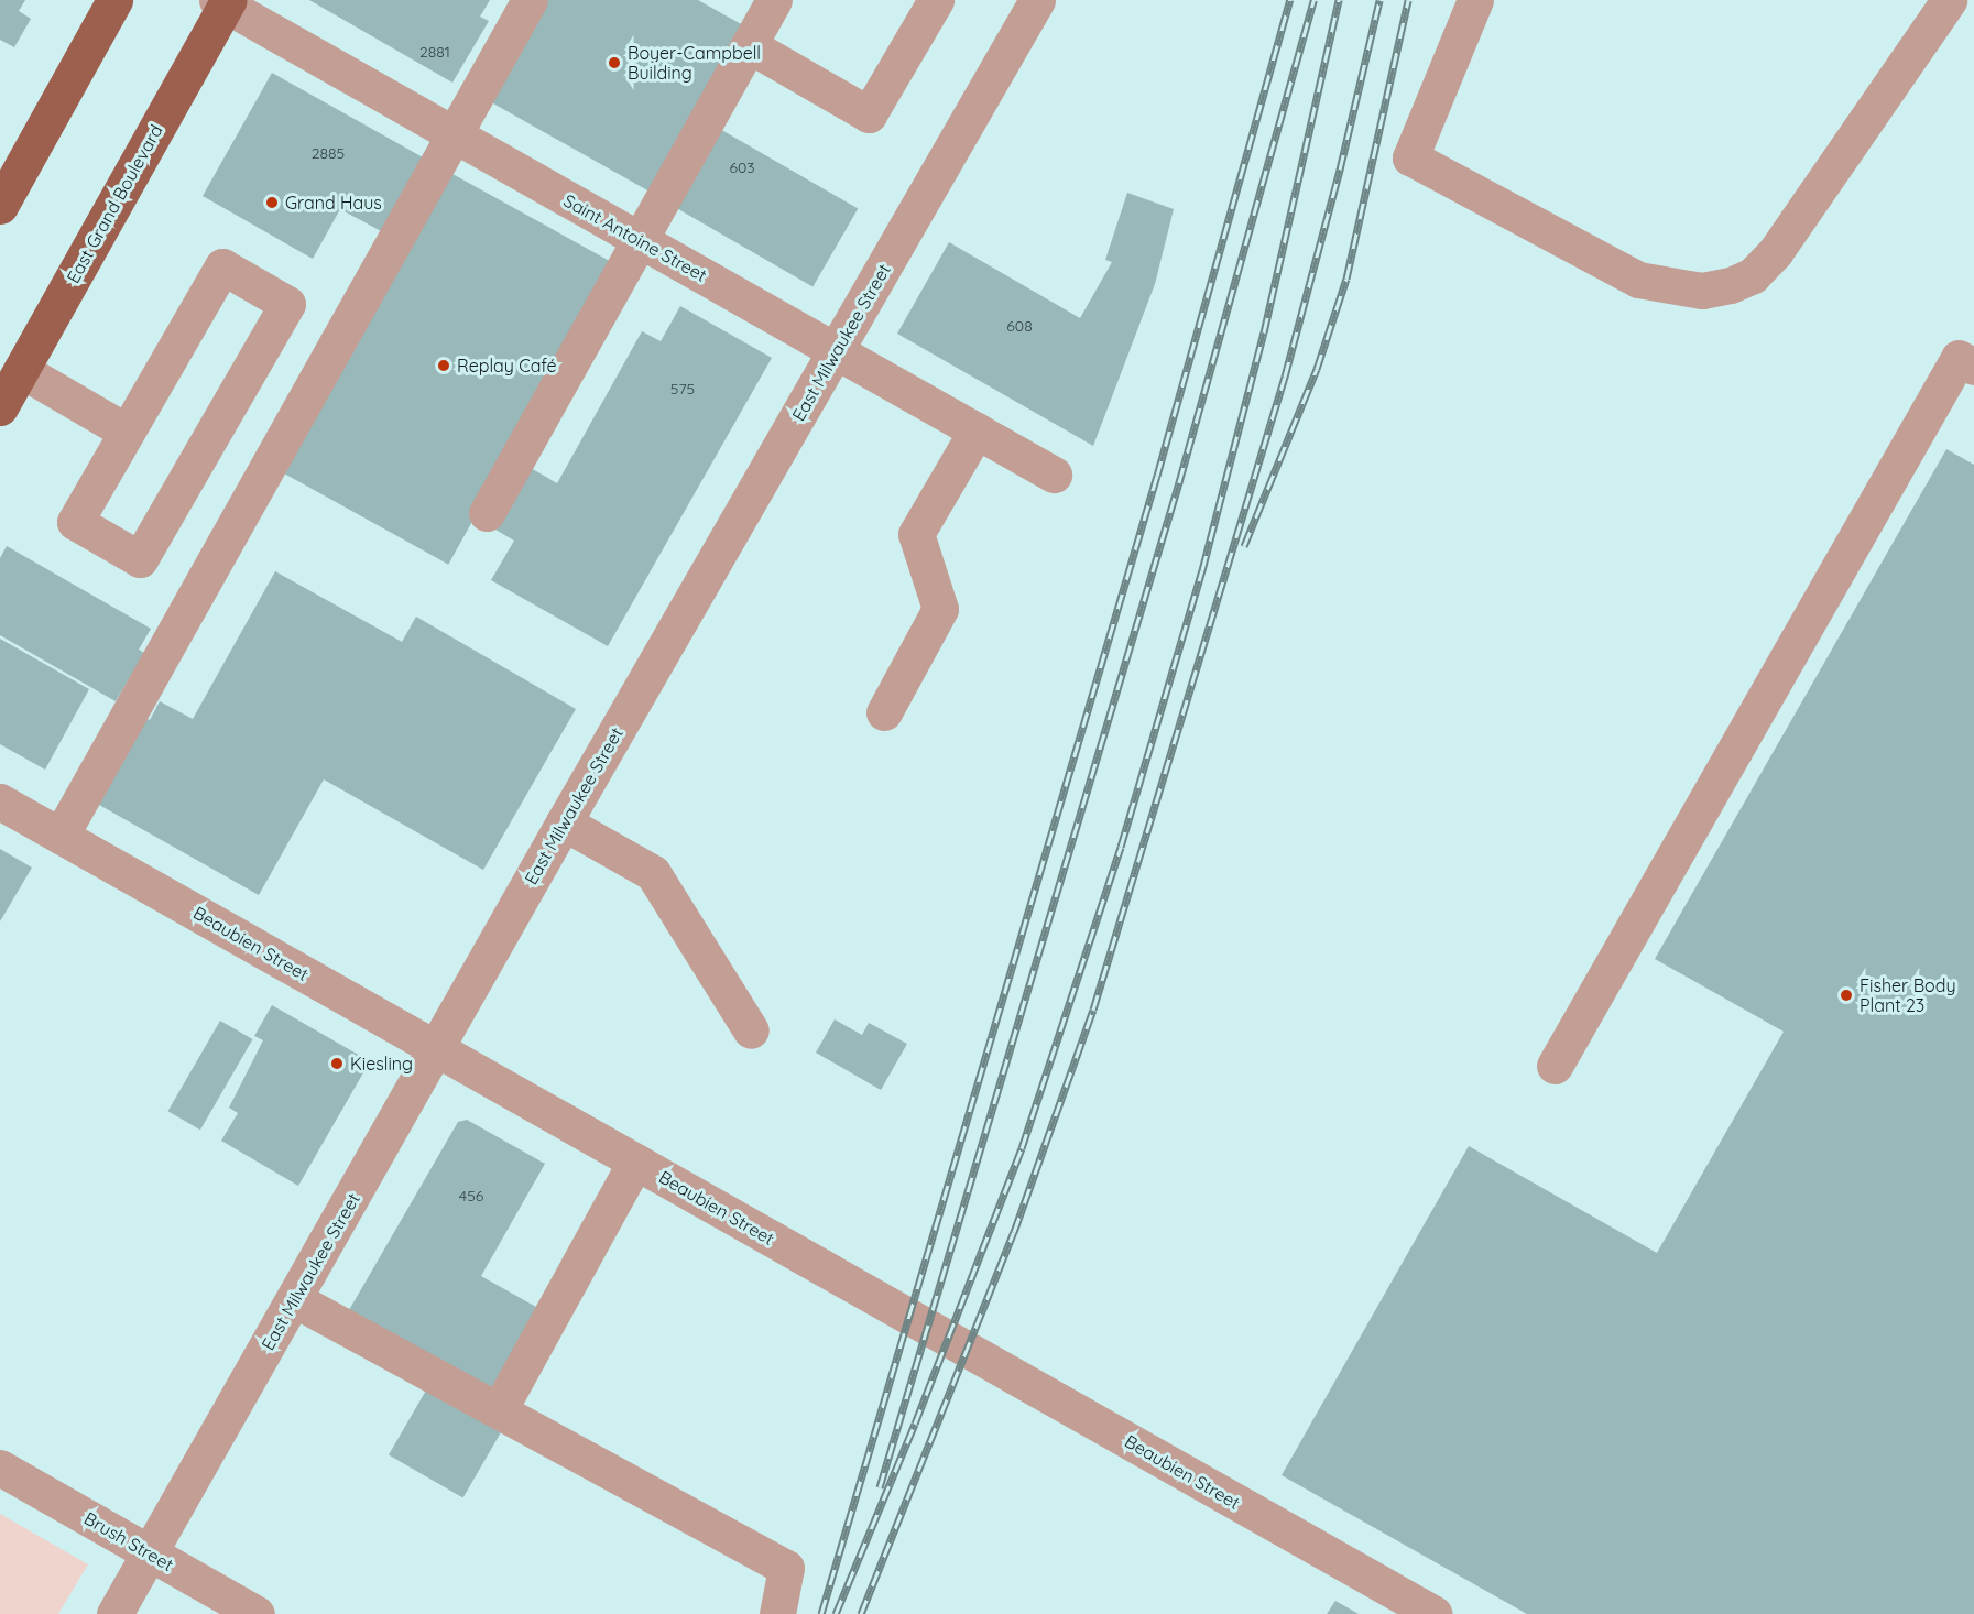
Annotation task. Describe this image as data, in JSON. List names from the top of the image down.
{
  "streets": {
    "main road": ["East Grand Boulevard"],
    "street": [
      "Saint Antoine Street",
      "East Milwaukee Street",
      "Beaubien Street",
      "Brush Street"
    ]
  },
  "crossings": [
    ["East Grand Boulevard", "Saint Antoine Street"],
    ["Saint Antoine Street", "East Milwaukee Street"],
    ["East Milwaukee Street", "Beaubien Street"],
    ["East Milwaukee Street", "Brush Street"]
  ],
  "places": [
    "Boyer-Campbell Building",
    "Grand Haus",
    "Replay Café",
    "Fisher Body Plant 23",
    "Kiesling"
  ],
  "house_numbers": [
    "2881",
    "2885",
    "603",
    "608",
    "575",
    "456"
  ]
}
